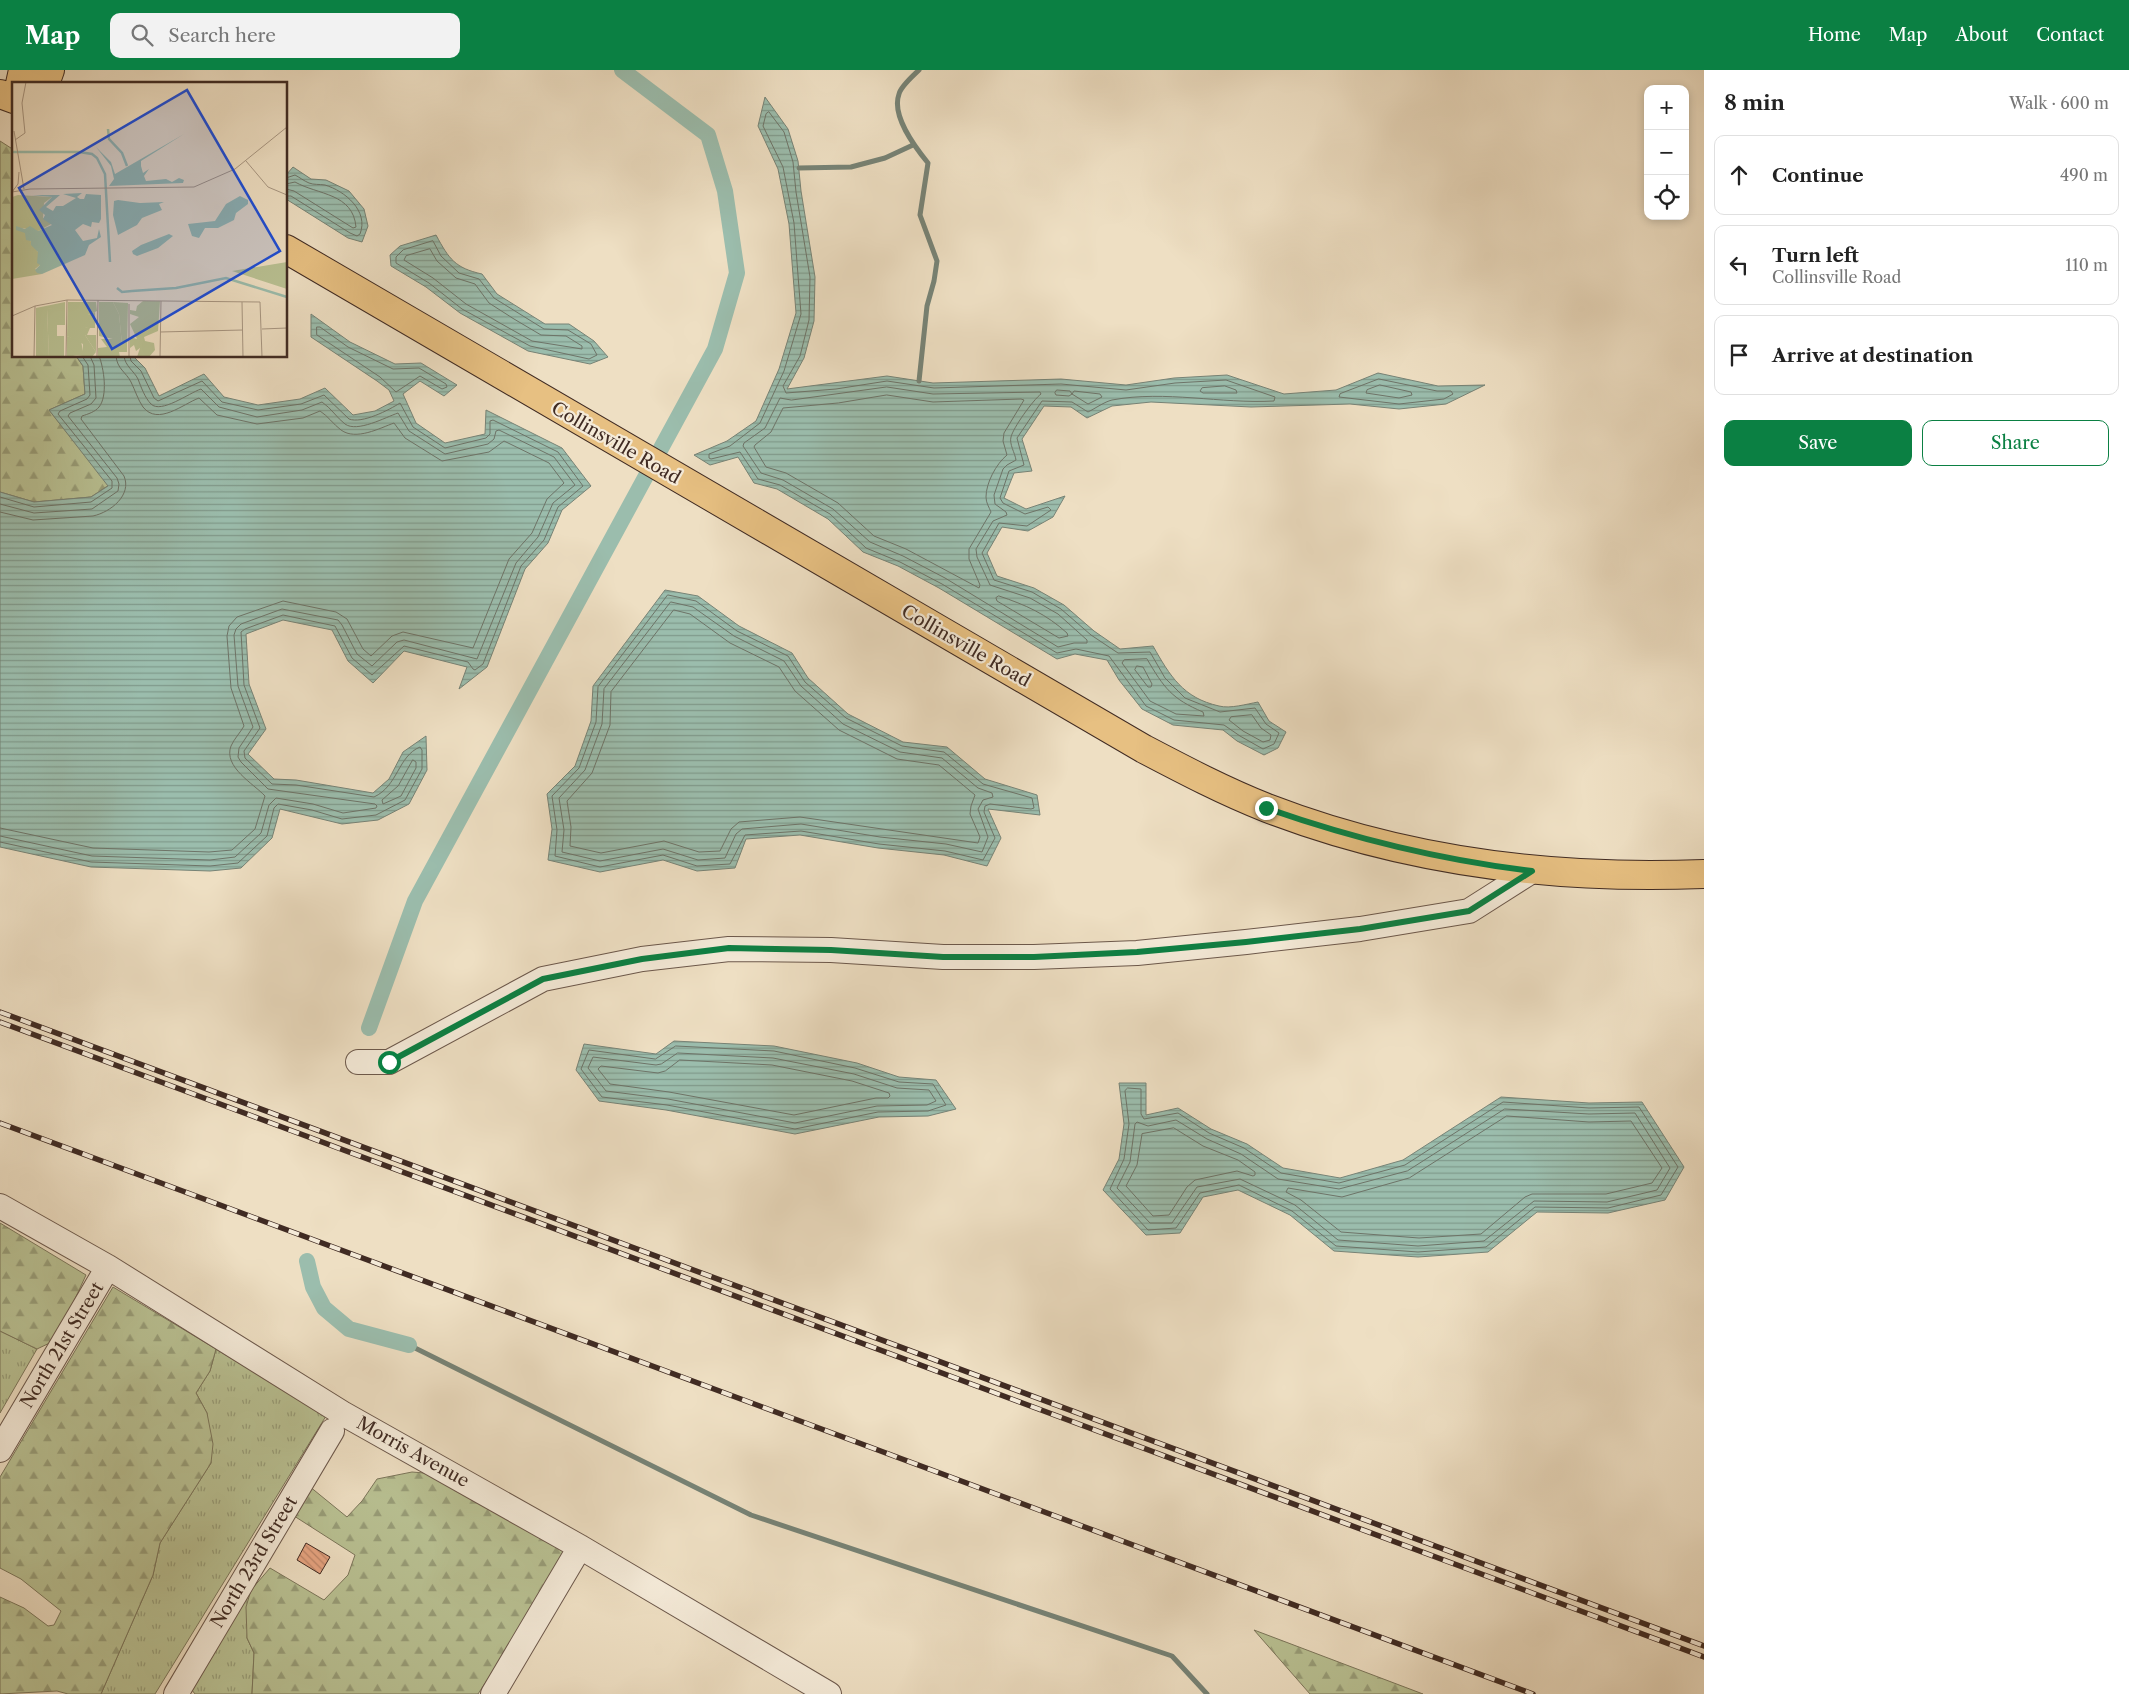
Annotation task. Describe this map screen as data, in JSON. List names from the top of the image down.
{
  "streets": {
    "main road": ["Collinsville Road"],
    "street": ["North 21st Street", "Morris Avenue", "North 23rd Street"]
  },
  "crossings": [
    ["North 21st Street", "Morris Avenue"]
  ],
  "page": {
    "header": "Map",
    "search": "Search here",
    "nav": [
      "Home",
      "Map",
      "About",
      "Contact"
    ],
    "heading": ["8 min", "Walk · 600 m"],
    "map_buttons": ["+", "−"],
    "list": [
      ["Continue", "490 m"],
      ["Turn left", "Collinsville Road", "110 m"],
      "Arrive at destination"
    ],
    "buttons": ["Save", "Share"]
  }
}
